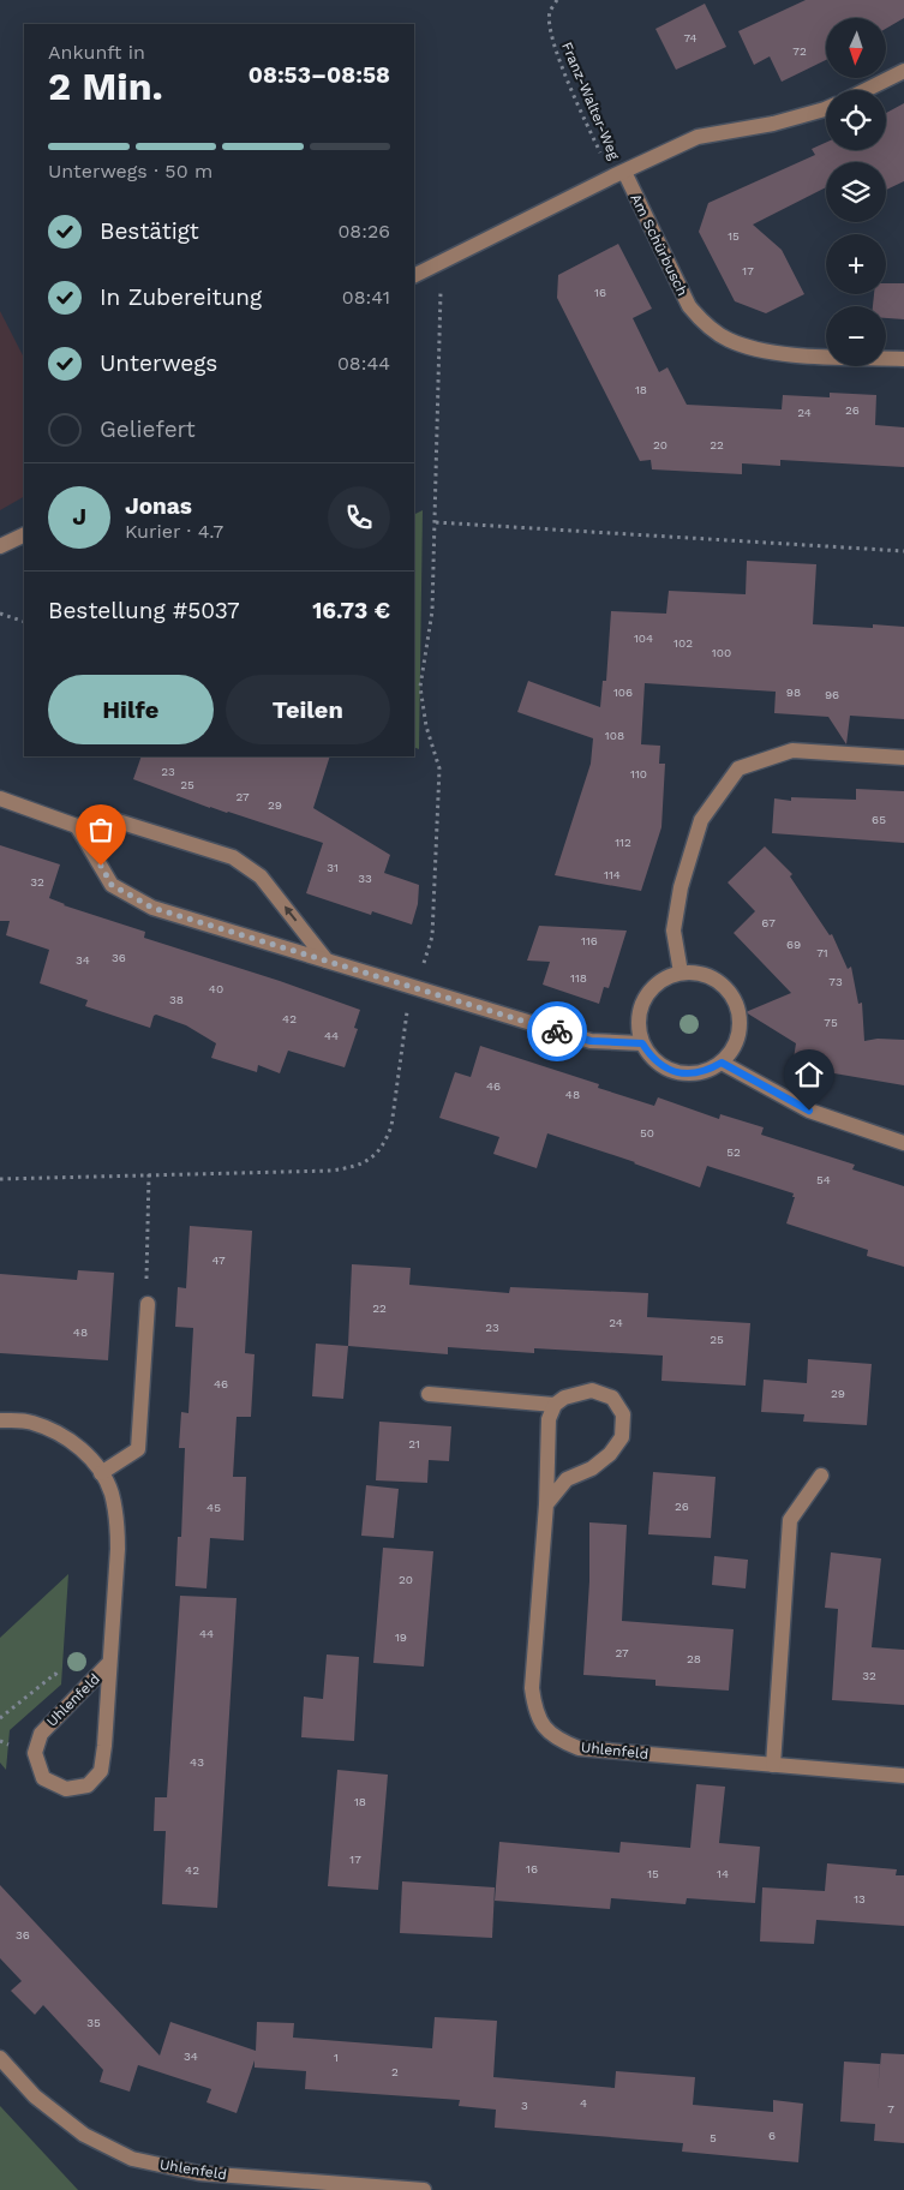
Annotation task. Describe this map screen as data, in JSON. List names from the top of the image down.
{
  "streets": {
    "street": ["Am Schürbusch", "Uhlenfeld"],
    "path": ["Franz-Walter-Weg"]
  },
  "crossings": [
    ["Franz-Walter-Weg", "Am Schürbusch"]
  ],
  "house_numbers": [
    "74",
    "72",
    "15",
    "17",
    "16",
    "18",
    "26",
    "24",
    "20",
    "22",
    "104",
    "102",
    "100",
    "106",
    "98",
    "96",
    "108",
    "23",
    "110",
    "25",
    "27",
    "29",
    "65",
    "112",
    "31",
    "114",
    "33",
    "32",
    "67",
    "116",
    "69",
    "71",
    "36",
    "34",
    "118",
    "73",
    "40",
    "38",
    "42",
    "75",
    "44",
    "46",
    "48",
    "50",
    "52",
    "54",
    "47",
    "22",
    "24",
    "23",
    "48",
    "25",
    "46",
    "29",
    "21",
    "26",
    "45",
    "20",
    "44",
    "19",
    "27",
    "28",
    "32",
    "43",
    "18",
    "17",
    "16",
    "42",
    "15",
    "14",
    "13",
    "36",
    "35",
    "34",
    "1",
    "2",
    "4",
    "3",
    "7",
    "6",
    "5"
  ],
  "north": "bottom",
  "page": {
    "map_buttons": ["+", "−"],
    "heading": ["2 Min.", "Ankunft in", "08:53–08:58"],
    "panel": [
      "Jonas",
      "Kurier · 4.7",
      "Bestellung #5037",
      "16.73 €"
    ],
    "bar": "Unterwegs · 50 m",
    "list": [
      ["Bestätigt", "08:26"],
      ["In Zubereitung", "08:41"],
      ["Unterwegs", "08:44"],
      "Geliefert"
    ],
    "round": "J",
    "buttons": ["Hilfe", "Teilen"]
  }
}
